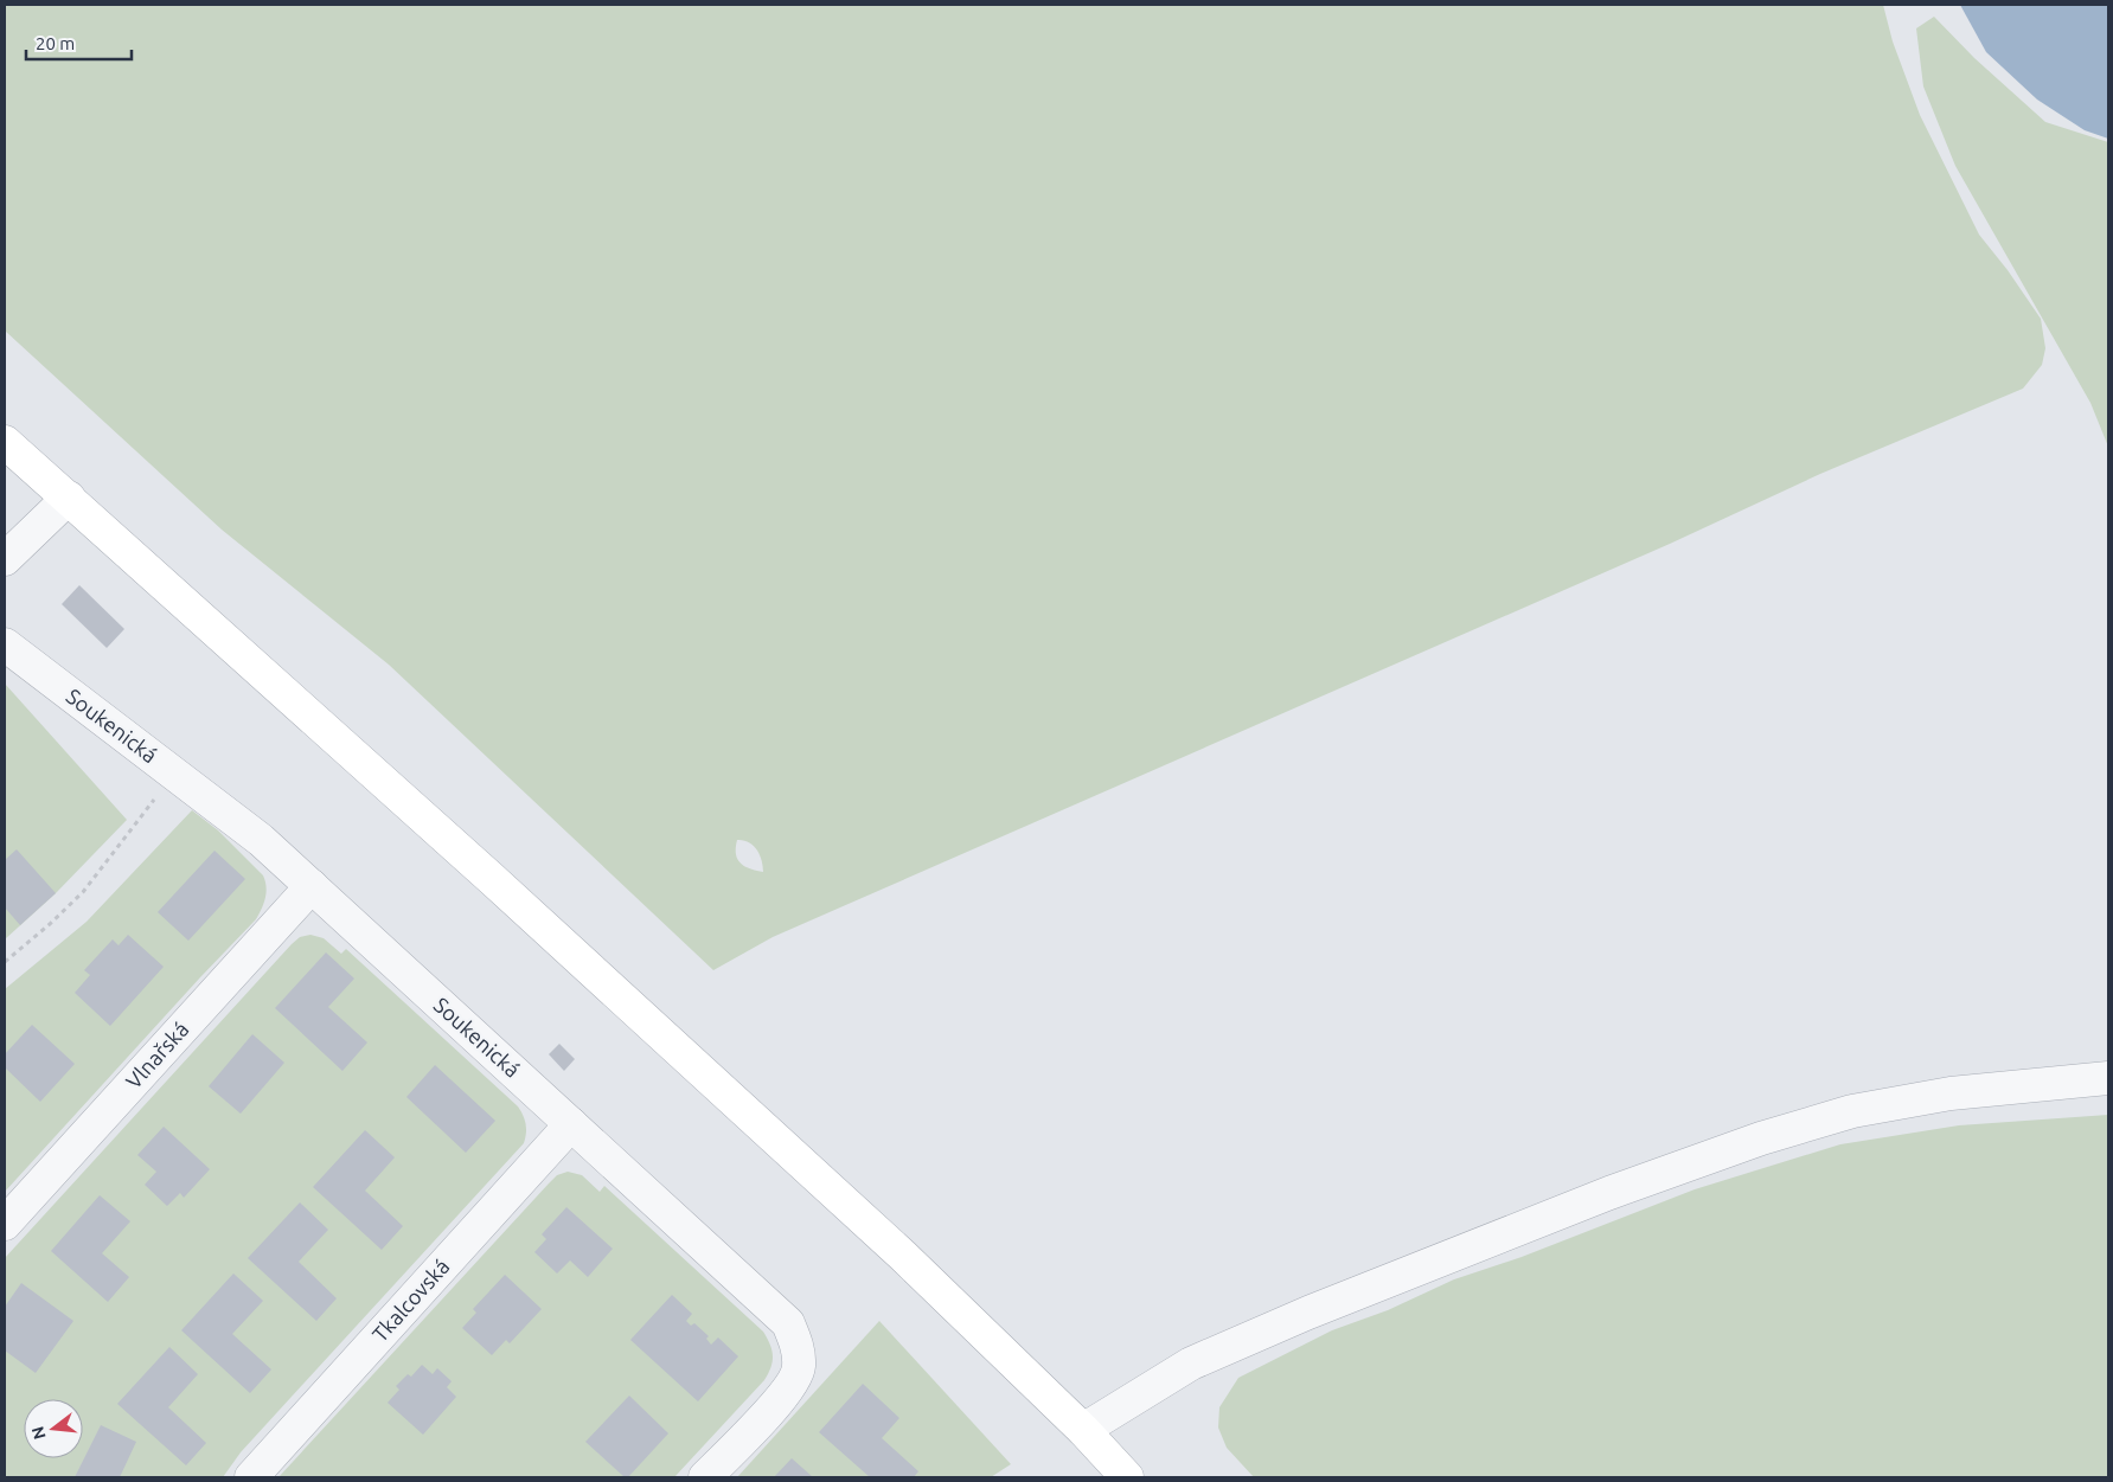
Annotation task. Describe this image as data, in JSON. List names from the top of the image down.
{
  "streets": {
    "street": ["Soukenická", "Vlnařská", "Tkalcovská"]
  },
  "crossings": [
    ["Soukenická", "Vlnařská"],
    ["Soukenická", "Tkalcovská"]
  ],
  "scale_bar": "20 m",
  "north": "left"
}
